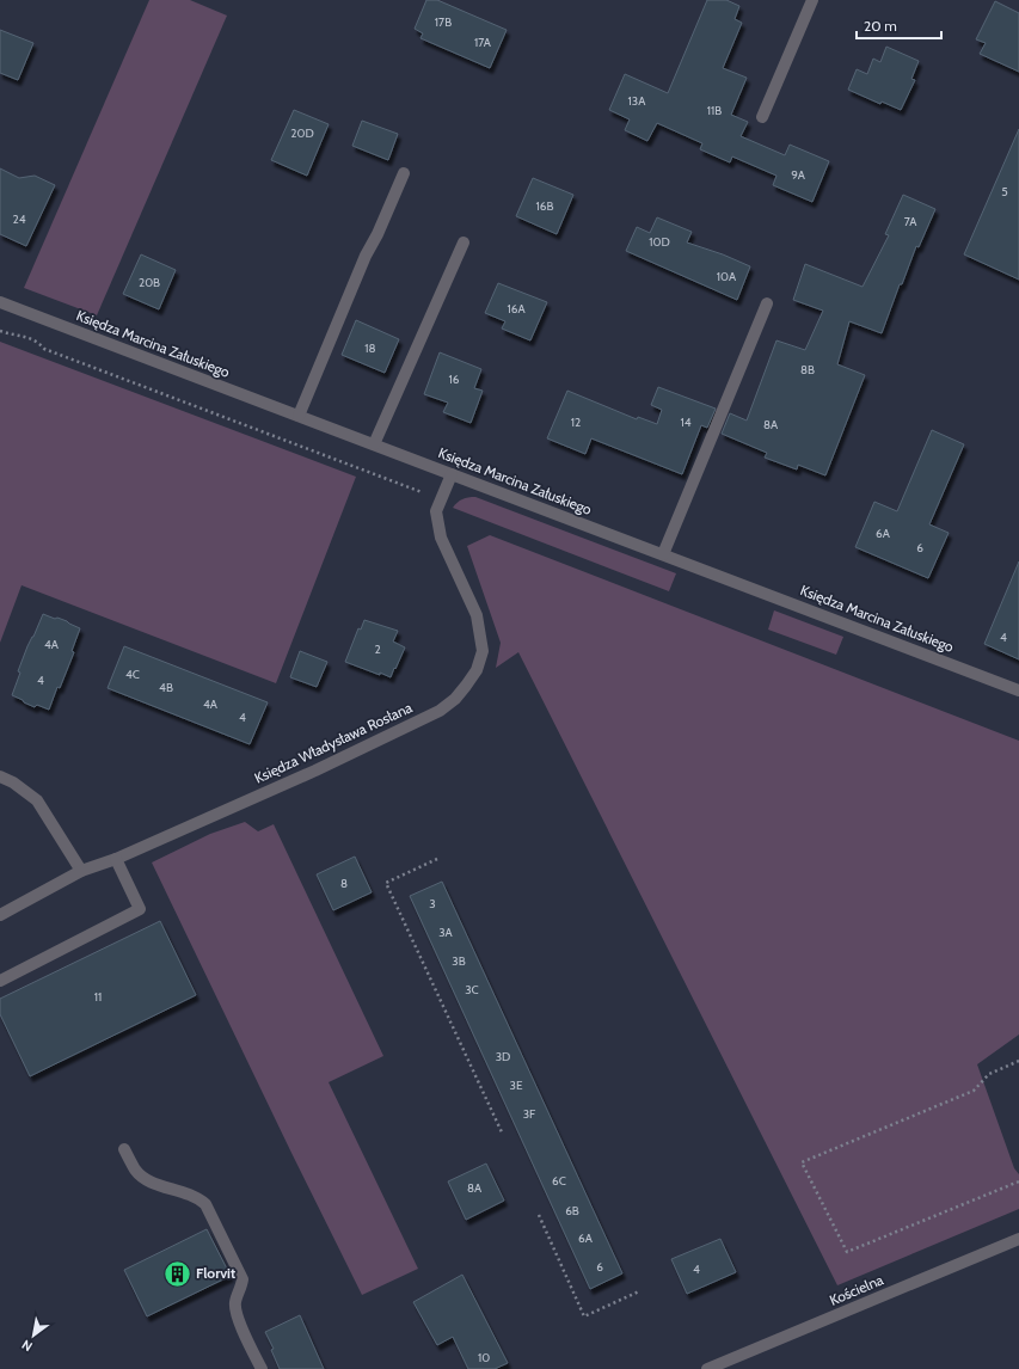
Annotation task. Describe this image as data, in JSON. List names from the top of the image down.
{
  "streets": {
    "street": ["Księdza Marcina Załuskiego", "Księdza Władysława Rosłana", "Kościelna"]
  },
  "crossings": [
    ["Księdza Marcina Załuskiego", "Księdza Władysława Rosłana"]
  ],
  "places": {
    "building": ["Florvit"]
  },
  "house_numbers": [
    "17B",
    "17A",
    "13A",
    "11B",
    "20D",
    "9A",
    "5",
    "16B",
    "24",
    "7A",
    "10D",
    "10A",
    "20B",
    "16A",
    "18",
    "8B",
    "16",
    "12",
    "14",
    "8A",
    "6A",
    "6",
    "4",
    "4A",
    "2",
    "4C",
    "4",
    "4B",
    "4A",
    "4",
    "8",
    "3",
    "3A",
    "3B",
    "3C",
    "11",
    "3D",
    "3E",
    "3F",
    "6C",
    "8A",
    "6B",
    "6A",
    "6",
    "4",
    "10"
  ],
  "scale_bar": "20 m",
  "north": "bottom left"
}
